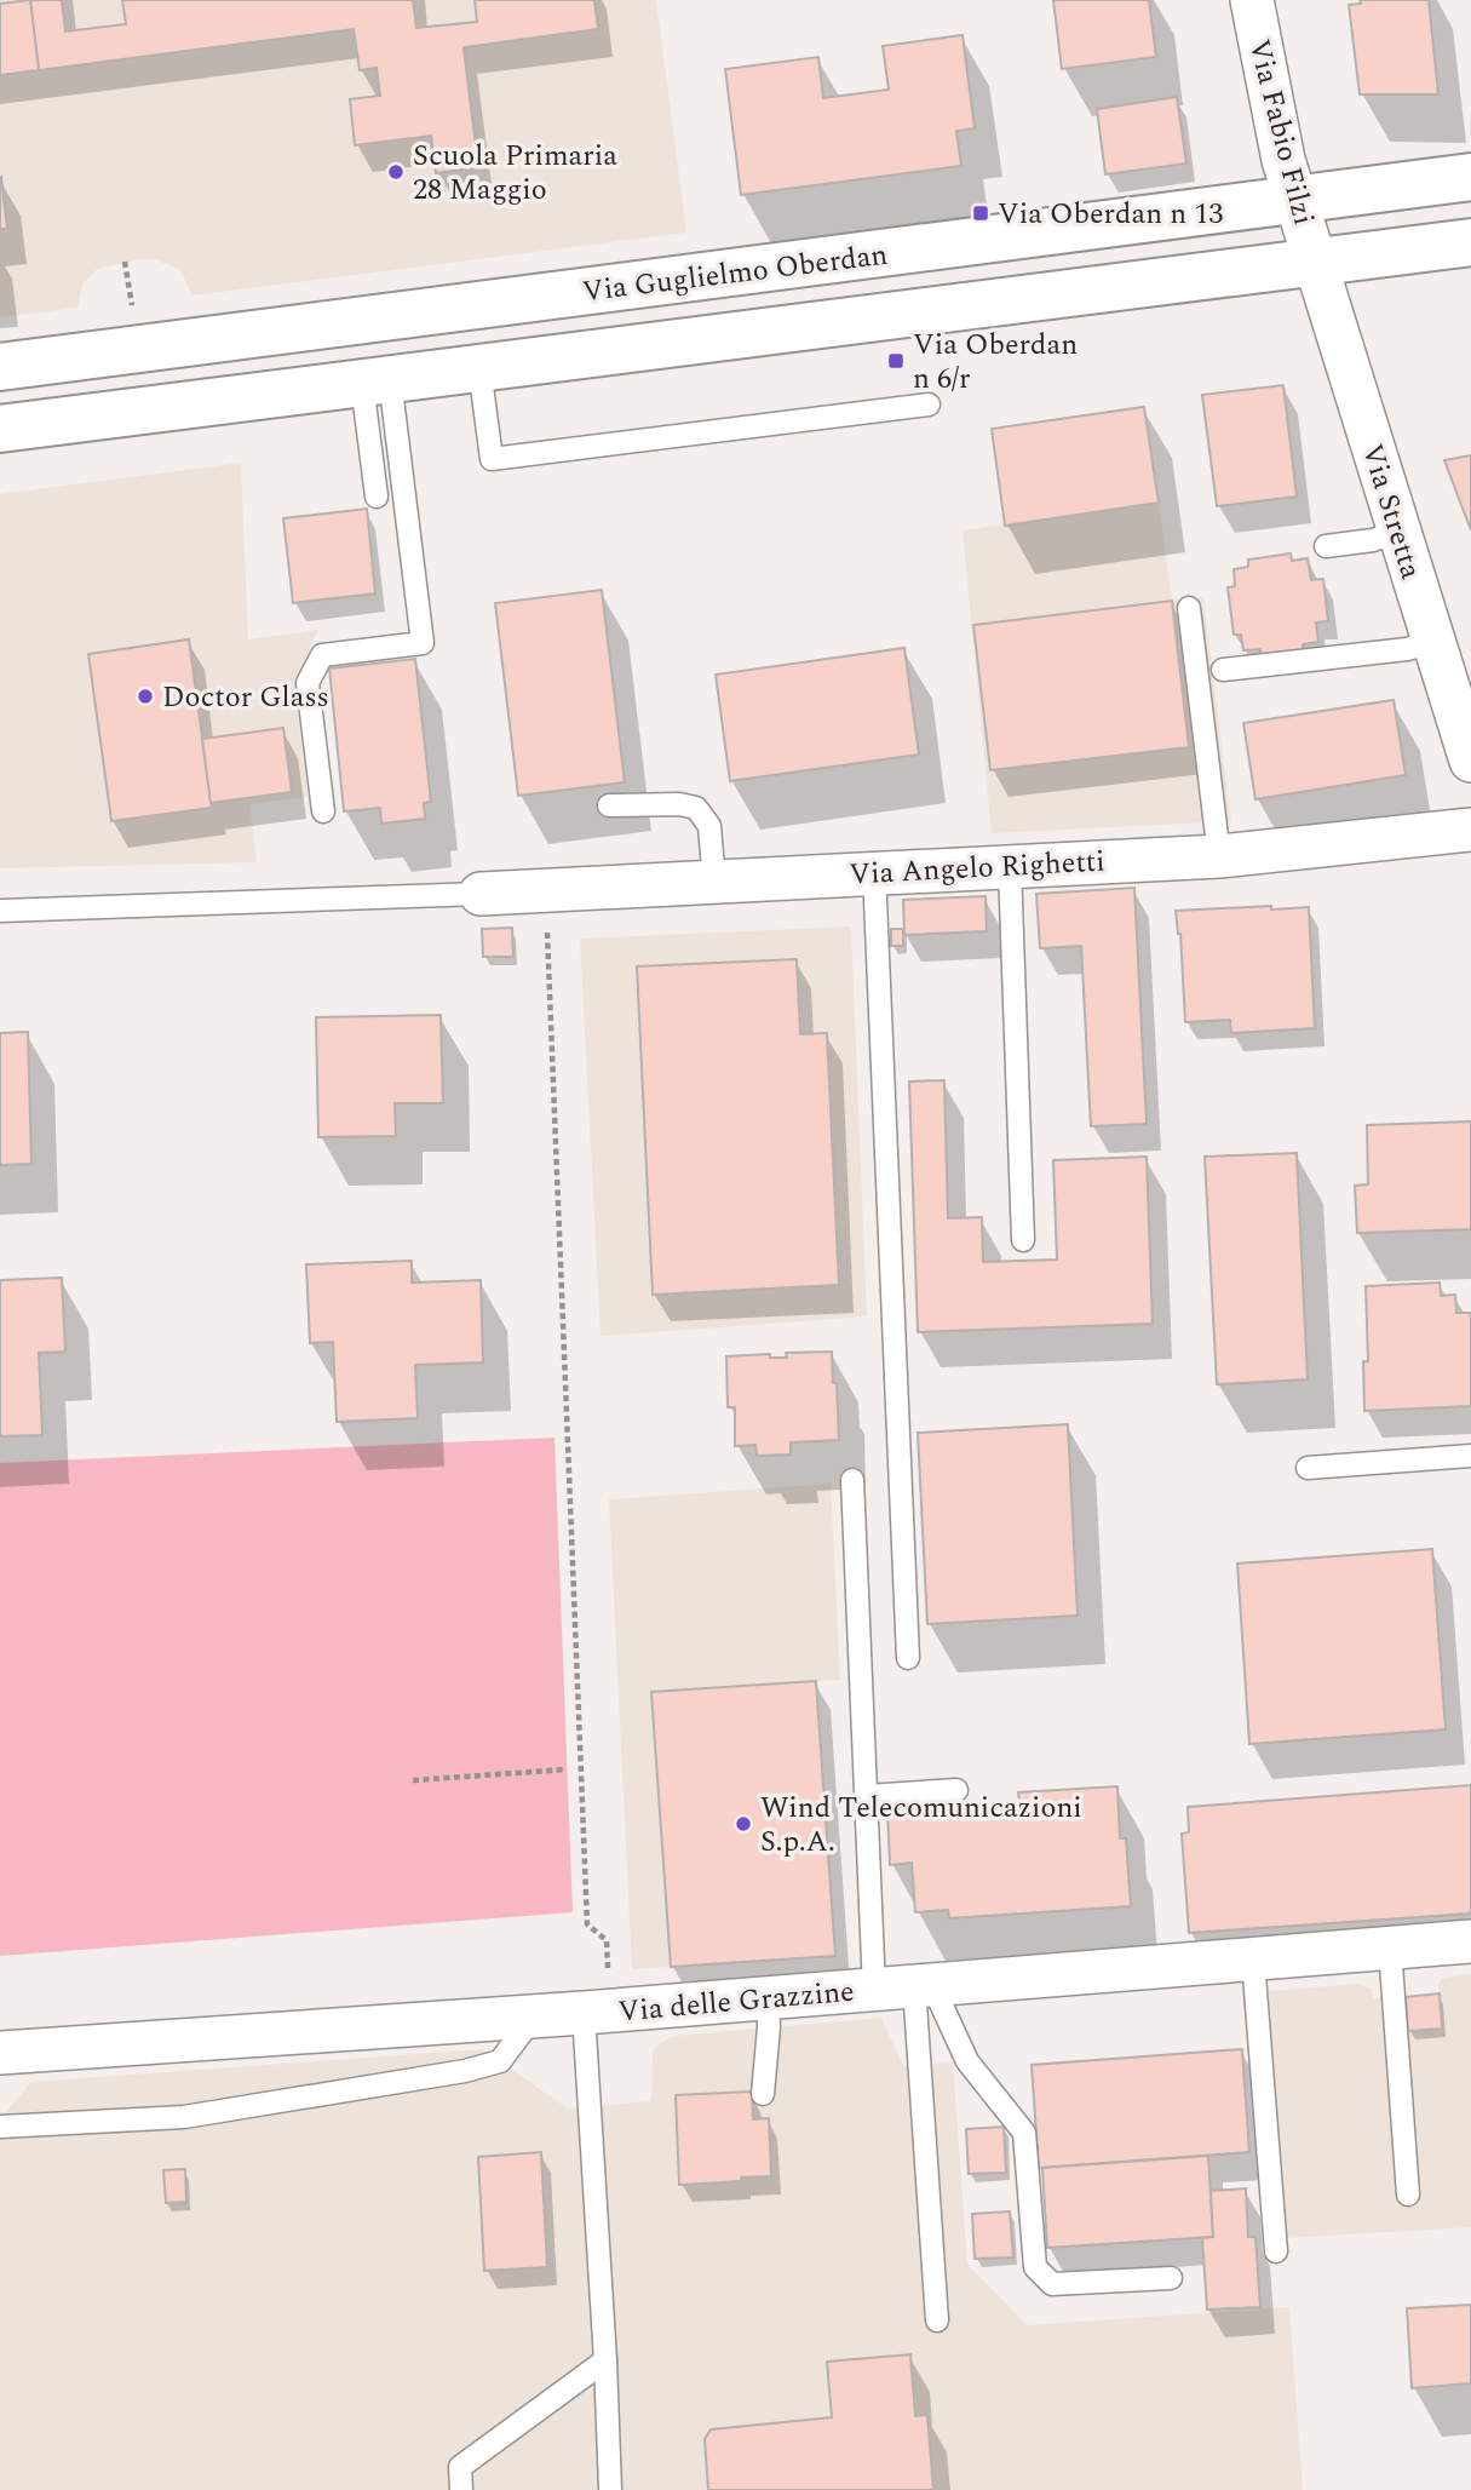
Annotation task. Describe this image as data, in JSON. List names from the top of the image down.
{
  "streets": {
    "main road": ["Via Guglielmo Oberdan"],
    "street": [
      "Via Fabio Filzi",
      "Via Stretta",
      "Via Angelo Righetti",
      "Via delle Grazzine"
    ]
  },
  "crossings": [
    ["Via Fabio Filzi", "Via Guglielmo Oberdan"],
    ["Via Fabio Filzi", "Via Stretta"]
  ],
  "places": {
    "other": ["Scuola Primaria 28 Maggio", "Doctor Glass", "Wind Telecomunicazioni S.p.A."],
    "transit": ["Via Oberdan n 13", "Via Oberdan n 6/r"]
  }
}
